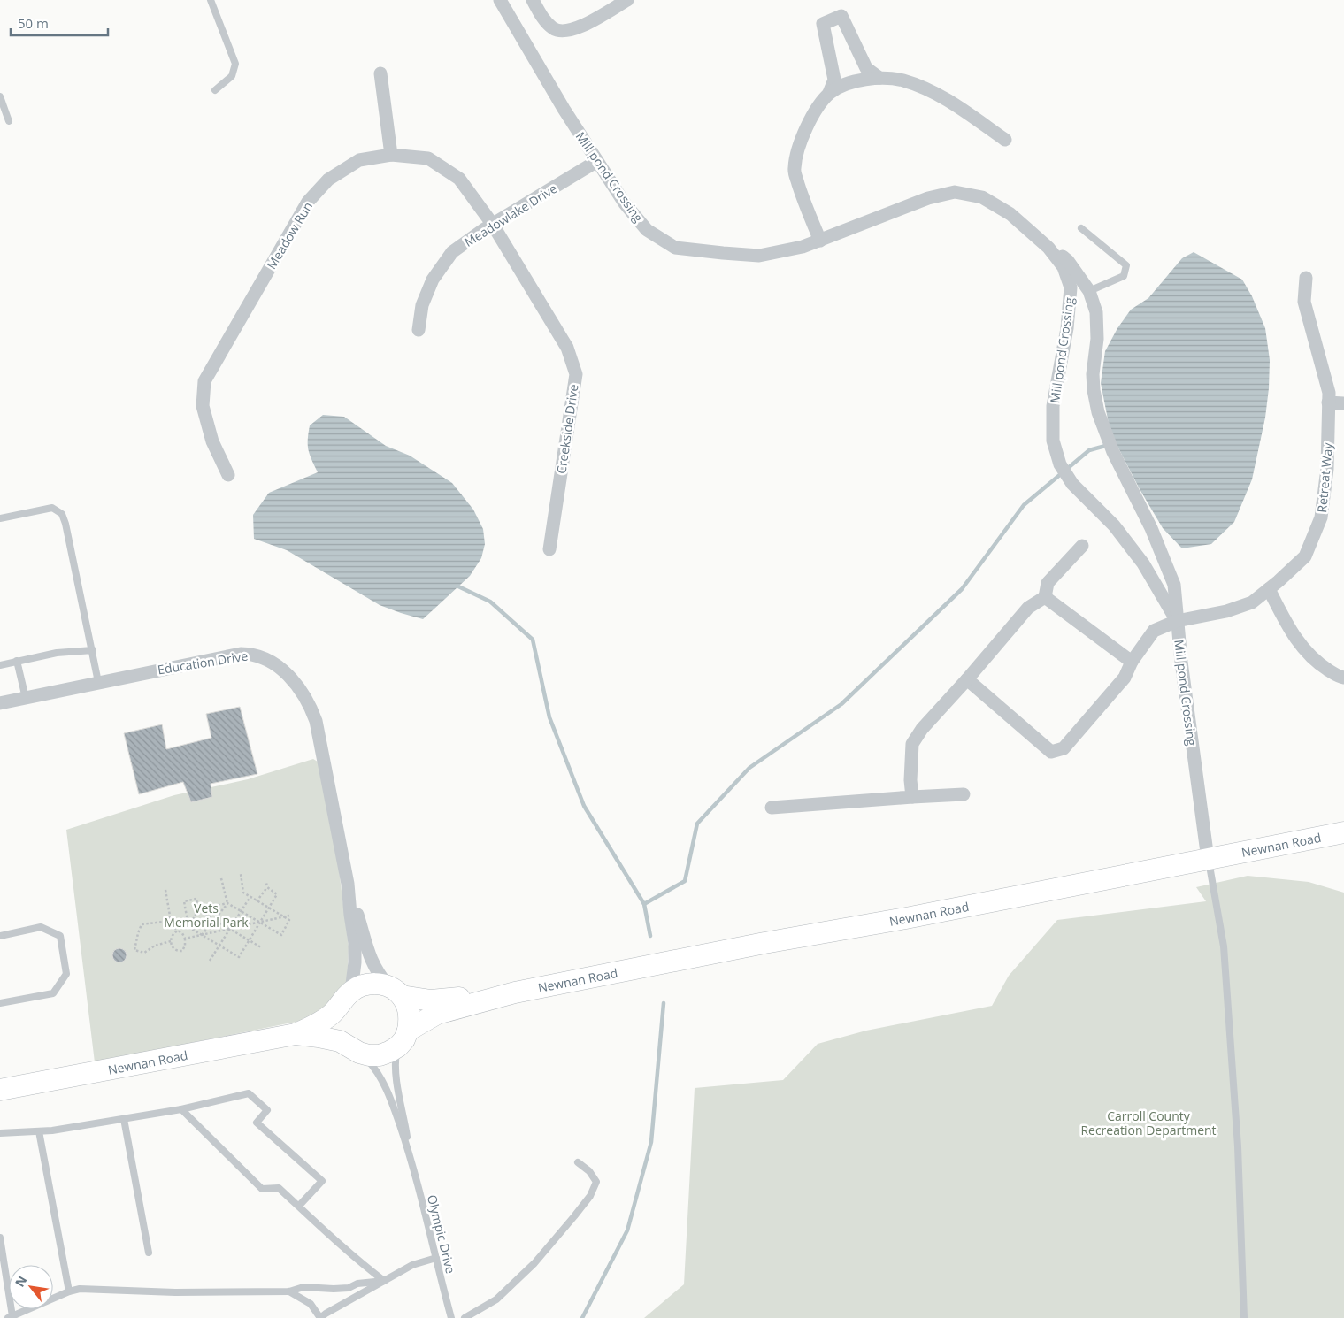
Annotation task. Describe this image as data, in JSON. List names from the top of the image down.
{
  "streets": {
    "main road": ["Newnan Road"],
    "street": [
      "Mill pond Crossing",
      "Meadowlake Drive",
      "Meadow Run",
      "Creekside Drive",
      "Retreat Way",
      "Education Drive"
    ],
    "lane": ["Olympic Drive"]
  },
  "crossings": [
    ["Mill pond Crossing", "Meadowlake Drive"],
    ["Mill pond Crossing", "Retreat Way"],
    ["Mill pond Crossing", "Newnan Road"],
    ["Meadowlake Drive", "Meadow Run"],
    ["Meadowlake Drive", "Creekside Drive"],
    ["Meadow Run", "Creekside Drive"],
    ["Education Drive", "Newnan Road"]
  ],
  "parks": ["Vets Memorial Park", "Carroll County Recreation Department"],
  "scale_bar": "50 m",
  "north": "top left"
}
